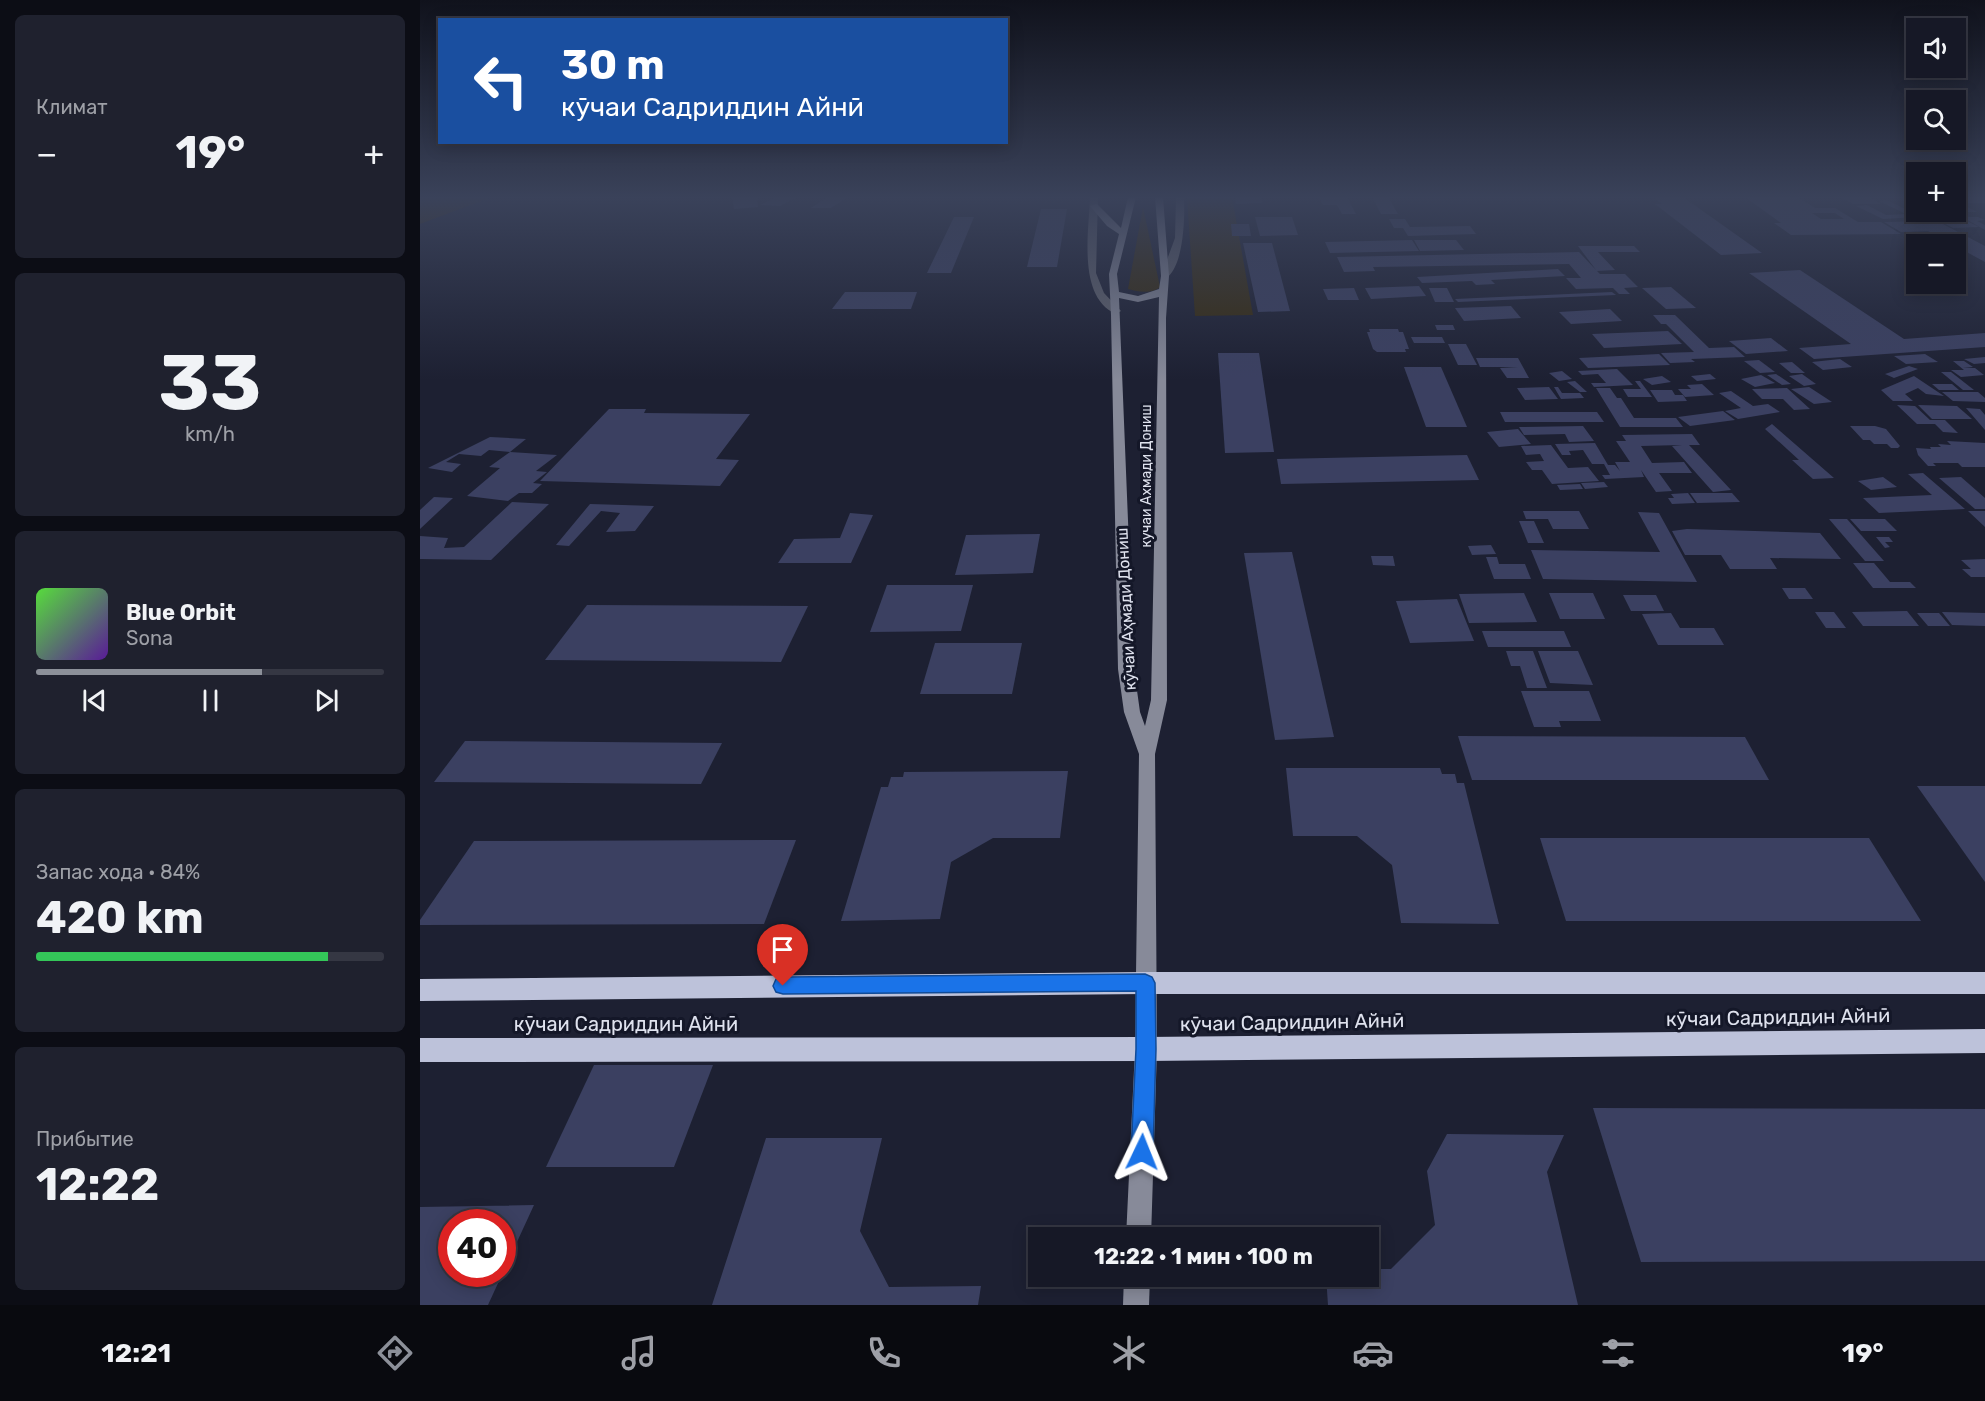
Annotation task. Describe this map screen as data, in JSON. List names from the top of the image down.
{
  "streets": {
    "highway": ["кӯчаи Садриддин Айнӣ"],
    "street": ["кучаи Ахмади Дониш", "кӯчаи Аҳмади Дониш"]
  },
  "crossings": [
    ["кучаи Ахмади Дониш", "кӯчаи Аҳмади Дониш"],
    ["кӯчаи Аҳмади Дониш", "кӯчаи Садриддин Айнӣ"]
  ],
  "page": {
    "tile": [
      "Климат",
      ["33", "km/h"],
      ["Запас хода · 84%", "420 km"],
      ["Прибытие", "12:22"]
    ],
    "map_buttons": ["+", "−"],
    "turn": ["30 m", "кӯчаи Садриддин Айнӣ"],
    "heat": ["−", "19°", "+"],
    "song": ["Blue Orbit", "Sona"],
    "limit": "40",
    "trip": "12:22 · 1 мин · 100 m",
    "tabs": ["12:21", "19°"]
  }
}
